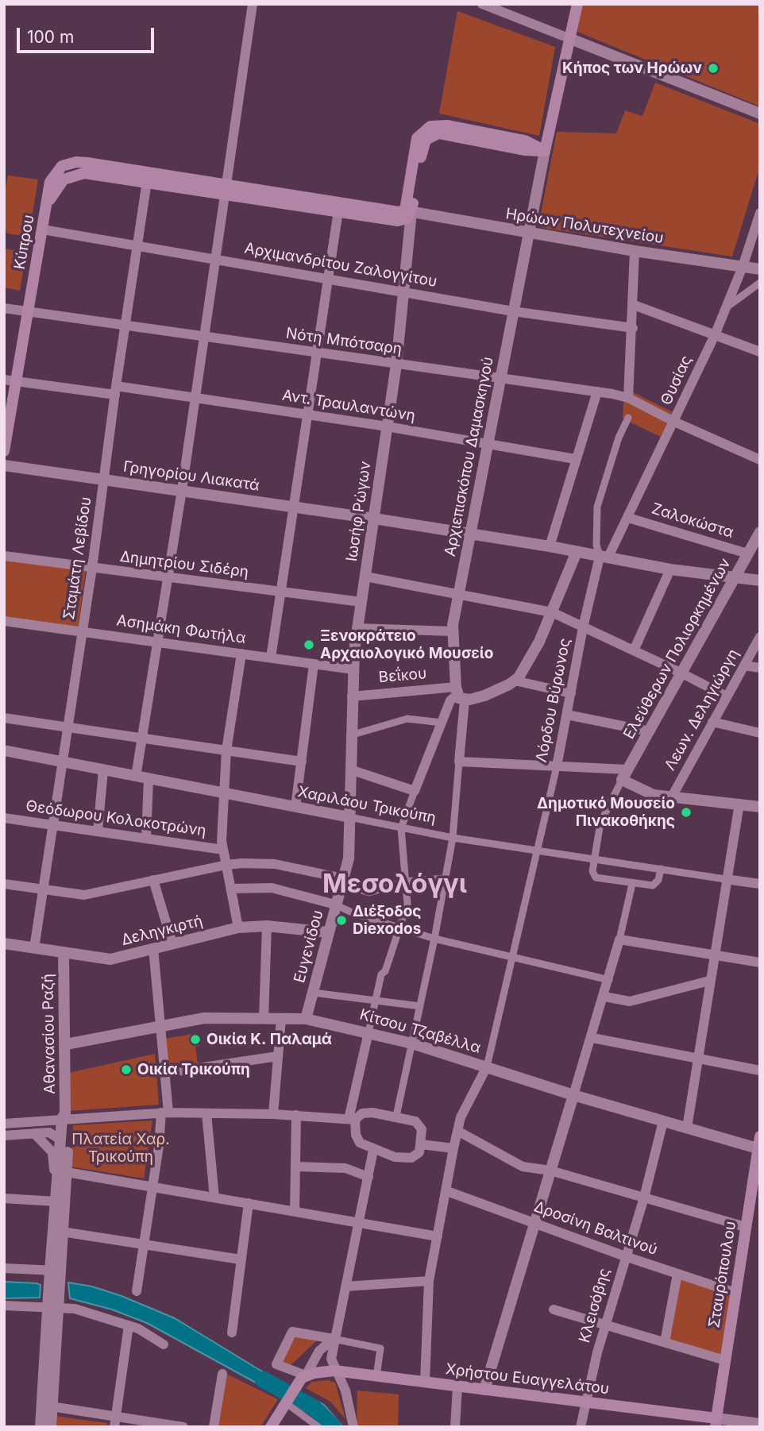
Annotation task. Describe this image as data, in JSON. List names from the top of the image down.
{
  "streets": {
    "main road": ["Κύπρου", "Σταυρόπουλου", "Χρήστου Ευαγγελάτου"],
    "street": [
      "Ηρώων Πολυτεχνείου",
      "Αρχιμανδρίτου Ζαλογγίτου",
      "Νότη Μπότσαρη",
      "Θυσίας",
      "Αντ. Τραυλαντώνη",
      "Αρχιεπισκόπου Δαμασκηνού",
      "Γρηγορίου Λιακατά",
      "Ιωσήφ Ρώγων",
      "Ζαλοκώστα",
      "Σταμάτη Λεβίδου",
      "Δημητρίου Σιδέρη",
      "Ασημάκη Φωτήλα",
      "Ελεύθερων Πολιορκημένων",
      "Βεΐκου",
      "Λόρδου Βύρωνος",
      "Λεων. Δεληγιώργη",
      "Χαριλάου Τρικούπη",
      "Θεόδωρου Κολοκοτρώνη",
      "Δεληγκιρτή",
      "Ευγενίδου",
      "Κίτσου Τζαβέλλα",
      "Αθανασίου Ραζή",
      "Δροσίνη Βαλτινού",
      "Κλεισόβης"
    ]
  },
  "crossings": [
    ["Ηρώων Πολυτεχνείου", "Θυσίας"],
    ["Ηρώων Πολυτεχνείου", "Αρχιεπισκόπου Δαμασκηνού"],
    ["Ηρώων Πολυτεχνείου", "Ιωσήφ Ρώγων"],
    ["Κύπρου", "Αρχιμανδρίτου Ζαλογγίτου"],
    ["Κύπρου", "Νότη Μπότσαρη"],
    ["Κύπρου", "Αντ. Τραυλαντώνη"],
    ["Κύπρου", "Σταμάτη Λεβίδου"],
    ["Αρχιμανδρίτου Ζαλογγίτου", "Αρχιεπισκόπου Δαμασκηνού"],
    ["Αρχιμανδρίτου Ζαλογγίτου", "Ιωσήφ Ρώγων"],
    ["Αρχιμανδρίτου Ζαλογγίτου", "Σταμάτη Λεβίδου"],
    ["Νότη Μπότσαρη", "Θυσίας"],
    ["Νότη Μπότσαρη", "Αρχιεπισκόπου Δαμασκηνού"],
    ["Νότη Μπότσαρη", "Ιωσήφ Ρώγων"],
    ["Νότη Μπότσαρη", "Σταμάτη Λεβίδου"],
    ["Θυσίας", "Γρηγορίου Λιακατά"],
    ["Θυσίας", "Ζαλοκώστα"],
    ["Θυσίας", "Λόρδου Βύρωνος"],
    ["Αντ. Τραυλαντώνη", "Αρχιεπισκόπου Δαμασκηνού"],
    ["Αντ. Τραυλαντώνη", "Ιωσήφ Ρώγων"],
    ["Αντ. Τραυλαντώνη", "Σταμάτη Λεβίδου"],
    ["Αρχιεπισκόπου Δαμασκηνού", "Γρηγορίου Λιακατά"],
    ["Αρχιεπισκόπου Δαμασκηνού", "Βεΐκου"],
    ["Γρηγορίου Λιακατά", "Ιωσήφ Ρώγων"],
    ["Γρηγορίου Λιακατά", "Σταμάτη Λεβίδου"],
    ["Γρηγορίου Λιακατά", "Ελεύθερων Πολιορκημένων"],
    ["Γρηγορίου Λιακατά", "Λόρδου Βύρωνος"],
    ["Ιωσήφ Ρώγων", "Δημητρίου Σιδέρη"],
    ["Ιωσήφ Ρώγων", "Ασημάκη Φωτήλα"],
    ["Ιωσήφ Ρώγων", "Βεΐκου"],
    ["Ιωσήφ Ρώγων", "Χαριλάου Τρικούπη"],
    ["Ιωσήφ Ρώγων", "Ευγενίδου"],
    ["Ζαλοκώστα", "Ελεύθερων Πολιορκημένων"],
    ["Σταμάτη Λεβίδου", "Δημητρίου Σιδέρη"],
    ["Σταμάτη Λεβίδου", "Ασημάκη Φωτήλα"],
    ["Σταμάτη Λεβίδου", "Χαριλάου Τρικούπη"],
    ["Σταμάτη Λεβίδου", "Θεόδωρου Κολοκοτρώνη"],
    ["Σταμάτη Λεβίδου", "Δεληγκιρτή"],
    ["Λόρδου Βύρωνος", "Χαριλάου Τρικούπη"],
    ["Λόρδου Βύρωνος", "Κίτσου Τζαβέλλα"],
    ["Χαριλάου Τρικούπη", "Ευγενίδου"],
    ["Δεληγκιρτή", "Ευγενίδου"],
    ["Δεληγκιρτή", "Αθανασίου Ραζή"],
    ["Ευγενίδου", "Κίτσου Τζαβέλλα"],
    ["Κίτσου Τζαβέλλα", "Αθανασίου Ραζή"],
    ["Κίτσου Τζαβέλλα", "Σταυρόπουλου"],
    ["Κίτσου Τζαβέλλα", "Κλεισόβης"],
    ["Δροσίνη Βαλτινού", "Σταυρόπουλου"],
    ["Δροσίνη Βαλτινού", "Κλεισόβης"],
    ["Σταυρόπουλου", "Χρήστου Ευαγγελάτου"],
    ["Κλεισόβης", "Χρήστου Ευαγγελάτου"]
  ],
  "districts": ["Μεσολόγγι"],
  "parks": ["Πλατεία Χαρ. Τρικούπη"],
  "places": [
    "Κήπος των Ηρώων",
    "Ξενοκράτειο Αρχαιολογικό Μουσείο",
    "Δημοτικό Μουσείο Πινακοθήκης",
    "Διέξοδος Diexodos",
    "Οικία Κ. Παλαμά",
    "Οικία Τρικούπη"
  ],
  "scale_bar": "100 m"
}
